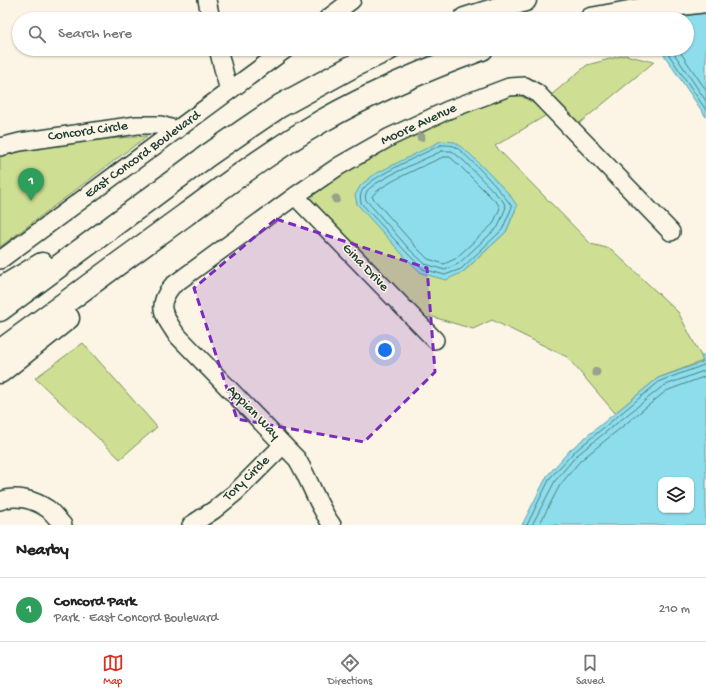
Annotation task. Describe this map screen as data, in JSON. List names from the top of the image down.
{
  "streets": {
    "street": [
      "Moore Avenue",
      "Concord Circle",
      "East Concord Boulevard",
      "Gina Drive",
      "Appian Way",
      "Tory Circle"
    ]
  },
  "crossings": [
    ["Moore Avenue", "Gina Drive"],
    ["Moore Avenue", "Appian Way"],
    ["Concord Circle", "East Concord Boulevard"],
    ["Appian Way", "Tory Circle"]
  ],
  "page": {
    "search": "Search here",
    "pins": "1",
    "heading": "Nearby",
    "list": [
      {
        "mark": "1",
        "name": "Concord Park",
        "note": "Park · East Concord Boulevard",
        "value": "210 m"
      }
    ],
    "nav": ["Map", "Directions", "Saved"]
  }
}
